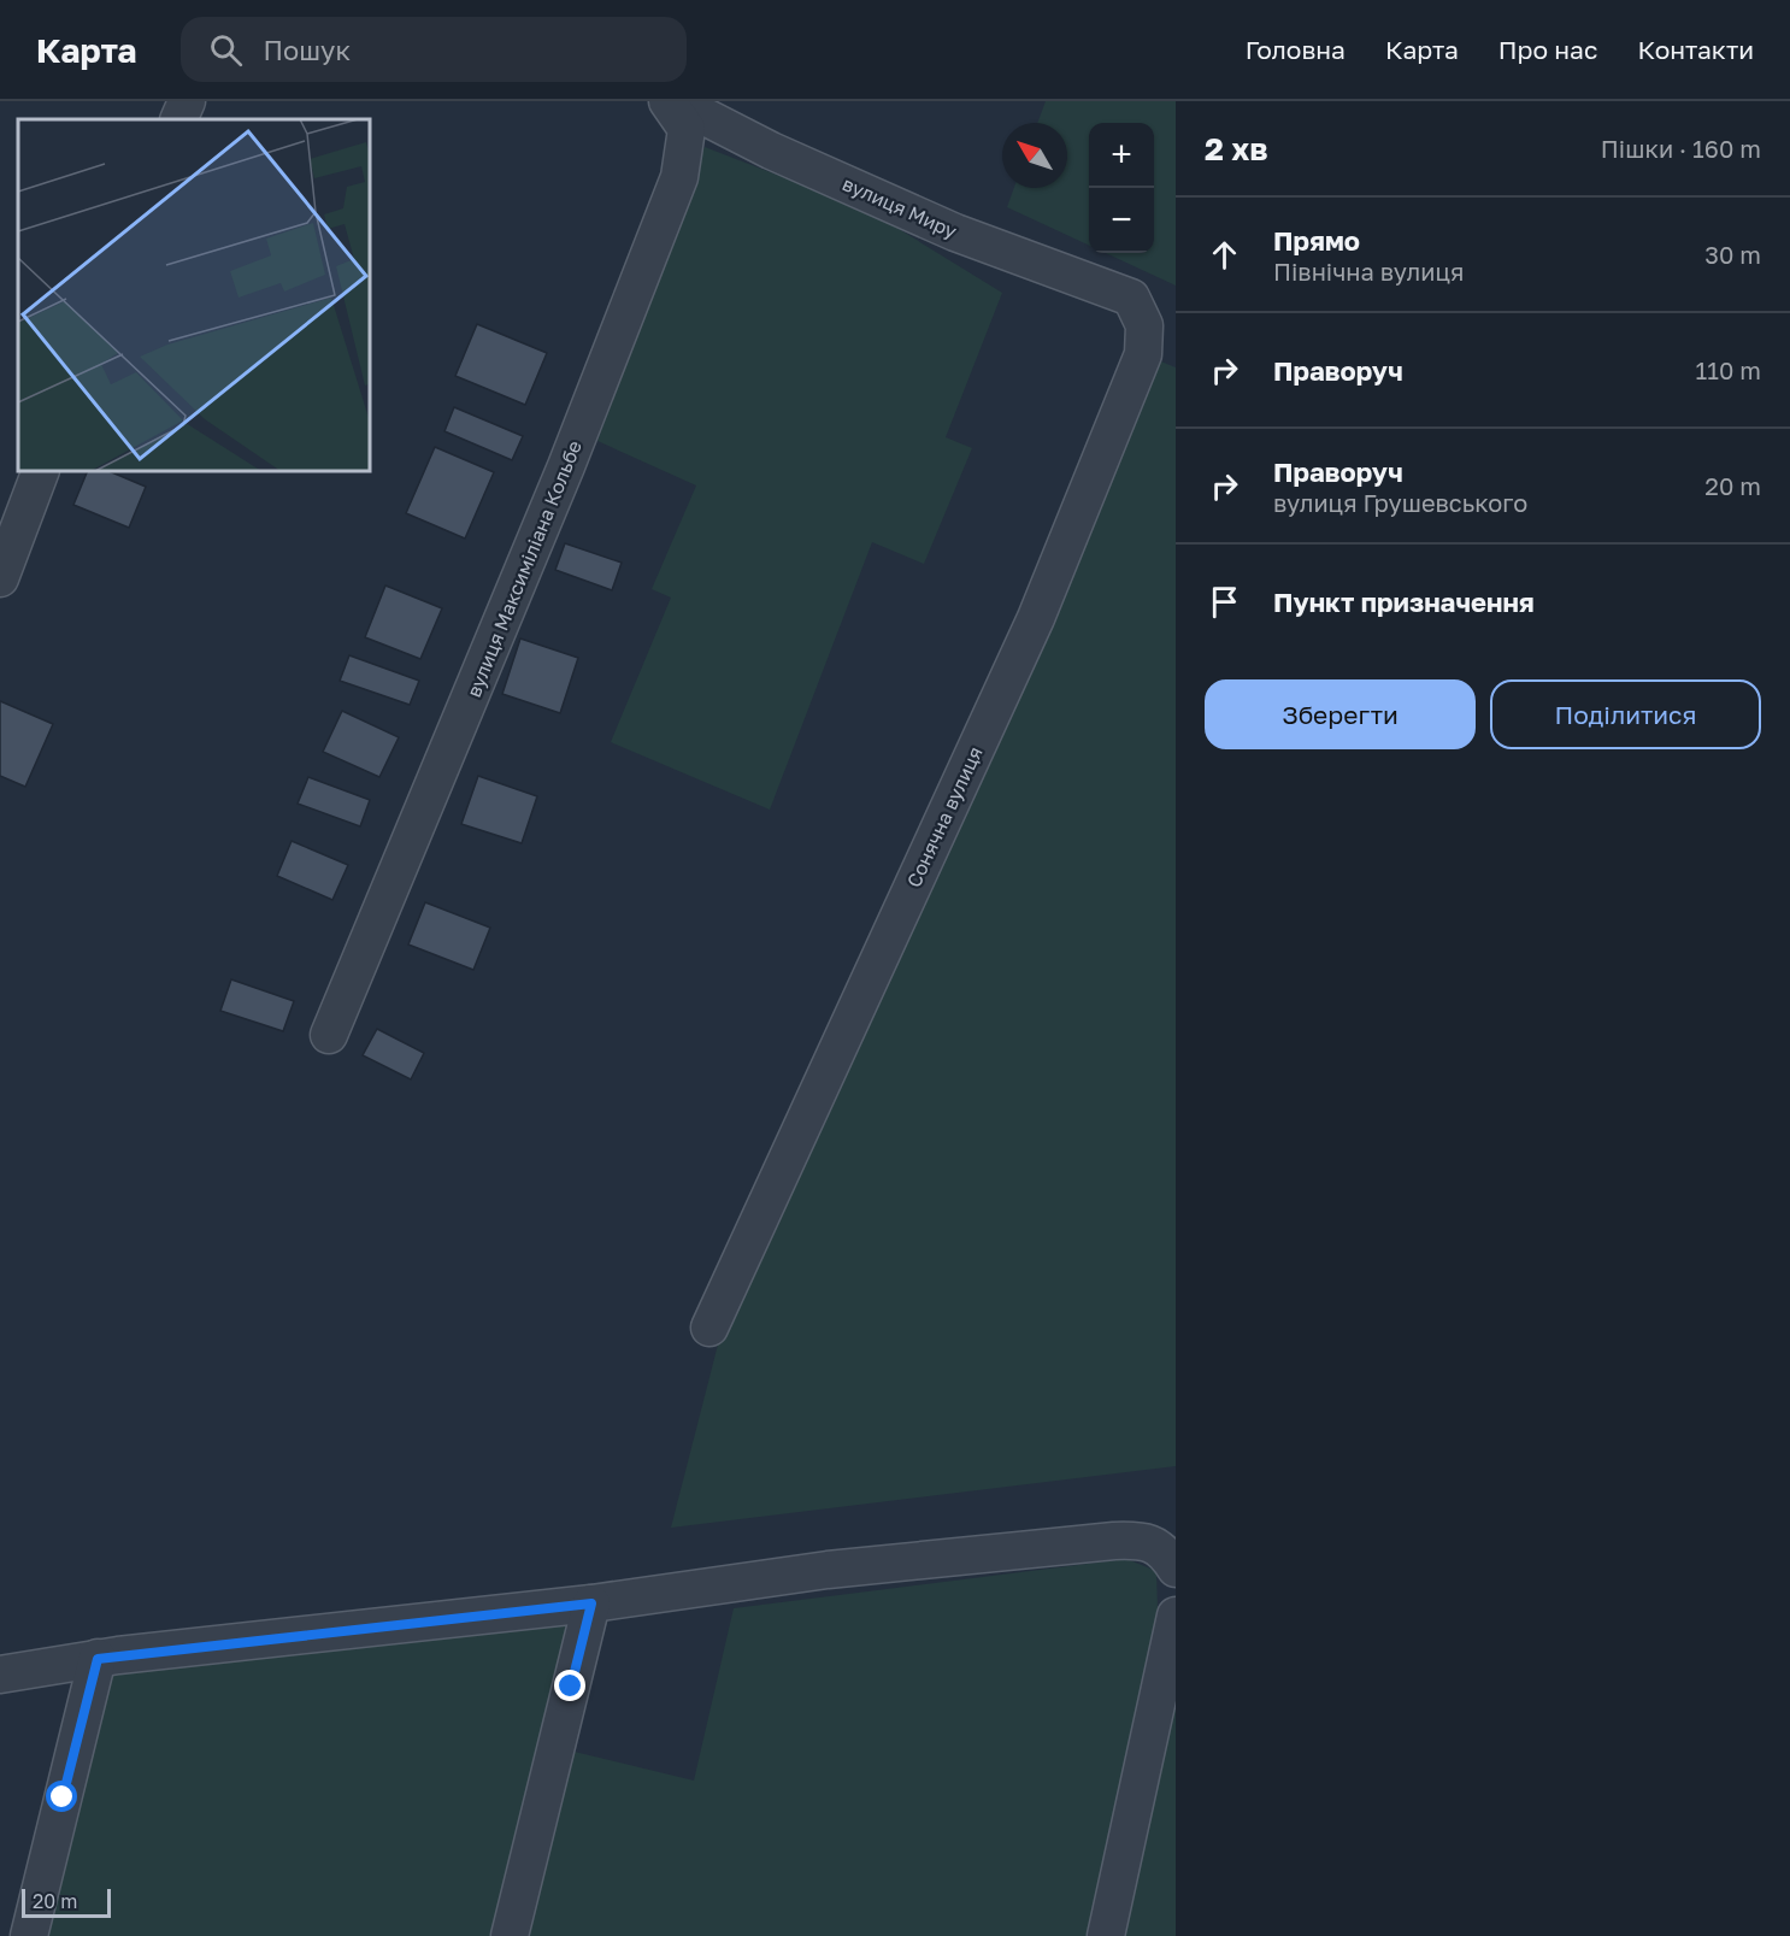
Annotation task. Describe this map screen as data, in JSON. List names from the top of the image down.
{
  "streets": {
    "street": ["вулиця Миру", "вулиця Максиміліана Кольбе", "Сонячна вулиця"]
  },
  "crossings": [
    ["вулиця Миру", "Сонячна вулиця"]
  ],
  "scale_bar": "20 m",
  "north": "top left",
  "page": {
    "header": "Карта",
    "search": "Пошук",
    "nav": [
      "Головна",
      "Карта",
      "Про нас",
      "Контакти"
    ],
    "heading": ["2 хв", "Пішки · 160 m"],
    "map_buttons": ["+", "−"],
    "list": [
      ["Прямо", "Північна вулиця", "30 m"],
      ["Праворуч", "110 m"],
      ["Праворуч", "вулиця Грушевського", "20 m"],
      "Пункт призначення"
    ],
    "buttons": ["Зберегти", "Поділитися"],
    "scale": "20 m"
  }
}
